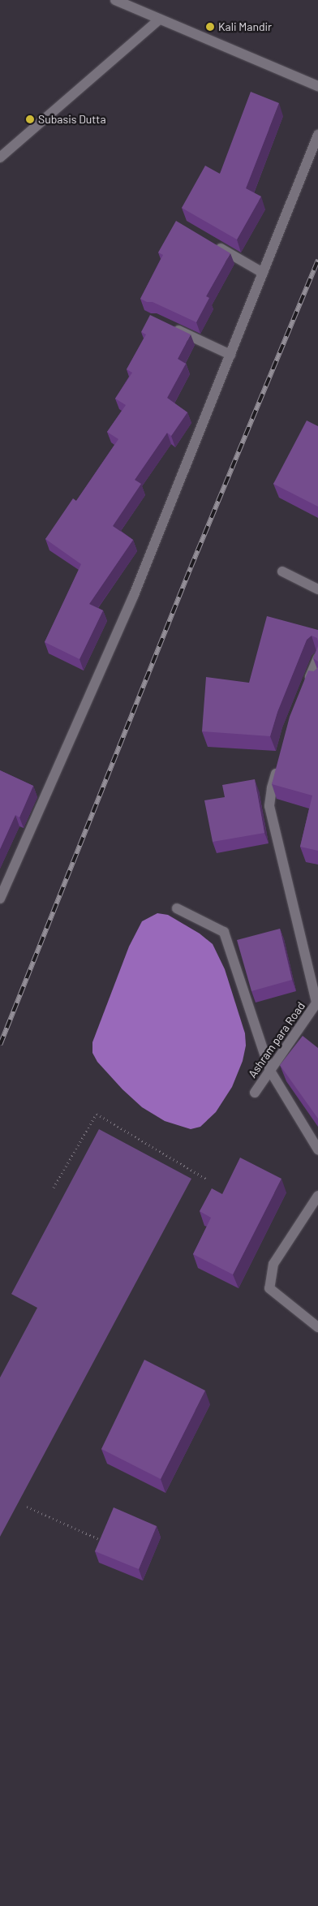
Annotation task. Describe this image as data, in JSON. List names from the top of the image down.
{
  "streets": {
    "street": ["Ashram para Road"]
  },
  "places": ["Kali Mandir", "Subasis Dutta"]
}
